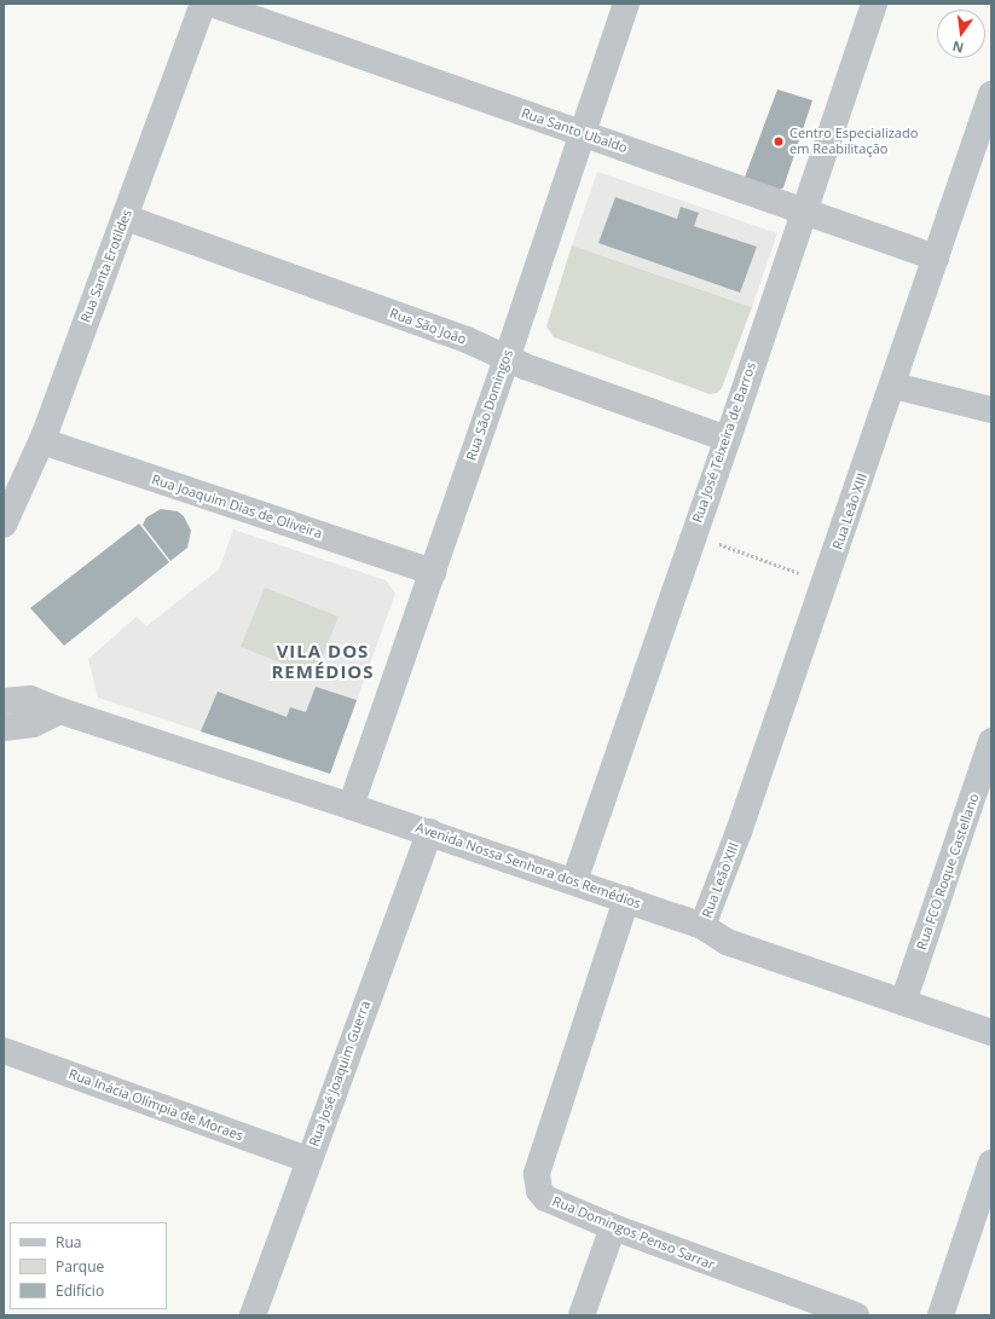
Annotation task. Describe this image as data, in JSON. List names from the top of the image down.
{
  "streets": {
    "street": [
      "Rua Santo Ubaldo",
      "Rua Santa Erotildes",
      "Rua São João",
      "Rua São Domingos",
      "Rua José Teixeira de Barros",
      "Rua Joaquim Dias de Oliveira",
      "Rua Leão XIII",
      "Avenida Nossa Senhora dos Remédios",
      "Rua FCO Roque Castellano",
      "Rua José Joaquim Guerra",
      "Rua Inácia Olímpia de Moraes",
      "Rua Domingos Penso Sarrar"
    ]
  },
  "crossings": [
    ["Rua Santo Ubaldo", "Rua São Domingos"],
    ["Rua Santo Ubaldo", "Rua José Teixeira de Barros"],
    ["Rua Santo Ubaldo", "Rua Leão XIII"],
    ["Rua Santa Erotildes", "Rua São João"],
    ["Rua Santa Erotildes", "Rua Joaquim Dias de Oliveira"],
    ["Rua São João", "Rua São Domingos"],
    ["Rua São João", "Rua José Teixeira de Barros"],
    ["Rua São Domingos", "Rua Joaquim Dias de Oliveira"],
    ["Rua São Domingos", "Avenida Nossa Senhora dos Remédios"],
    ["Rua José Teixeira de Barros", "Avenida Nossa Senhora dos Remédios"],
    ["Rua Leão XIII", "Avenida Nossa Senhora dos Remédios"],
    ["Avenida Nossa Senhora dos Remédios", "Rua FCO Roque Castellano"],
    ["Avenida Nossa Senhora dos Remédios", "Rua José Joaquim Guerra"],
    ["Avenida Nossa Senhora dos Remédios", "Rua Domingos Penso Sarrar"],
    ["Rua José Joaquim Guerra", "Rua Inácia Olímpia de Moraes"]
  ],
  "districts": ["VILA DOS REMÉDIOS"],
  "places": ["Centro Especializado em Reabilitação"],
  "legend": ["Rua", "Parque", "Edifício"],
  "north": "bottom"
}
